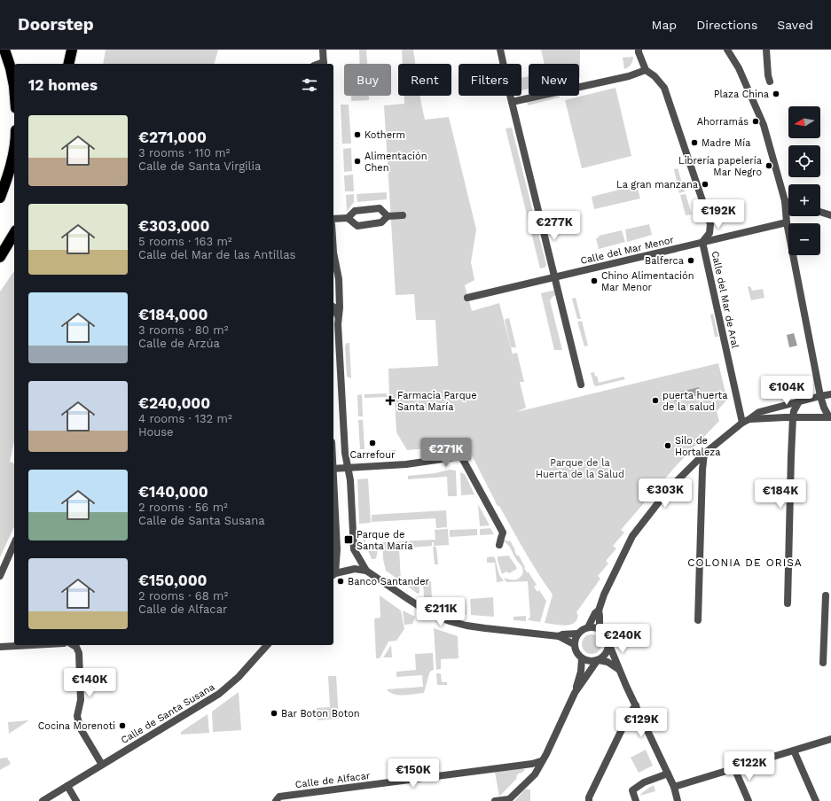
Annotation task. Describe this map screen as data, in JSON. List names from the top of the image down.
{
  "streets": {
    "street": [
      "Calle del Mar Menor",
      "Calle del Mar de Aral",
      "Calle de Santa Susana",
      "Calle de Alfacar"
    ]
  },
  "crossings": [
    ["Calle del Mar Menor", "Calle del Mar de Aral"]
  ],
  "districts": ["COLONIA DE ORISA"],
  "parks": ["Parque de la Huerta de la Salud"],
  "places": {
    "other": [
      "Plaza China",
      "Ahorramás",
      "Kotherm",
      "Madre Mía",
      "Alimentación Chen",
      "Librería papelería Mar Negro",
      "La gran manzana",
      "Balferca",
      "Chino Alimentación Mar Menor",
      "puerta huerta de la salud",
      "Carrefour",
      "Silo de Hortaleza",
      "Banco Santander",
      "Bar Boton Boton",
      "Cocina Morenoti"
    ],
    "health": ["Farmacia Parque Santa María"],
    "transit": ["Parque de Santa María"]
  },
  "north": "left",
  "page": {
    "header": "Doorstep",
    "nav": ["Map", "Directions", "Saved"],
    "chip": [
      "Buy",
      "Rent",
      "Filters",
      "New"
    ],
    "heading": "12 homes",
    "map_buttons": ["+", "−"],
    "list": [
      {
        "name": "€271,000",
        "note": "3 rooms · 110 m² · Calle de Santa Virgilia"
      },
      {
        "name": "€303,000",
        "note": "5 rooms · 163 m² · Calle del Mar de las Antillas"
      },
      {
        "name": "€184,000",
        "note": "3 rooms · 80 m² · Calle de Arzúa"
      },
      {
        "name": "€240,000",
        "note": "4 rooms · 132 m² · House"
      },
      {
        "name": "€140,000",
        "note": "2 rooms · 56 m² · Calle de Santa Susana"
      },
      {
        "name": "€150,000",
        "note": "2 rooms · 68 m² · Calle de Alfacar"
      }
    ],
    "price": [
      "€192K",
      "€277K",
      "€104K",
      "€271K",
      "€303K",
      "€184K",
      "€211K",
      "€240K",
      "€140K",
      "€129K",
      "€122K",
      "€150K"
    ]
  }
}
